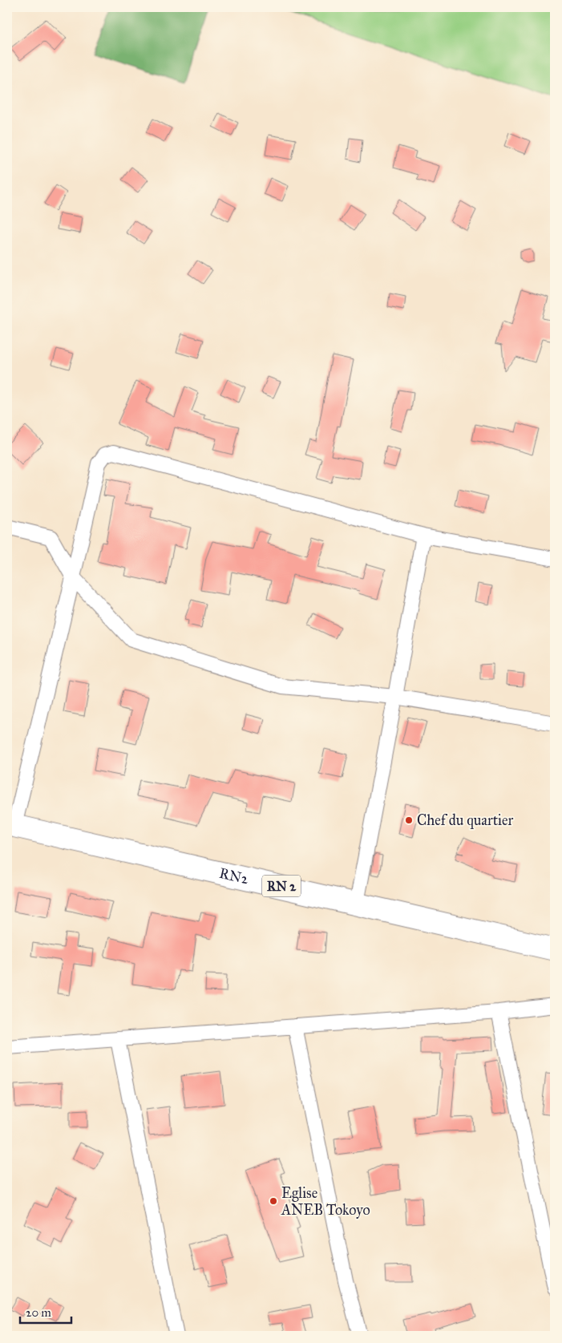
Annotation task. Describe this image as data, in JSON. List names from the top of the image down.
{
  "streets": {
    "main road": ["RN2", "RN 2"]
  },
  "places": ["Chef du quartier", "Eglise ANEB Tokoyo"],
  "scale_bar": "20 m"
}
